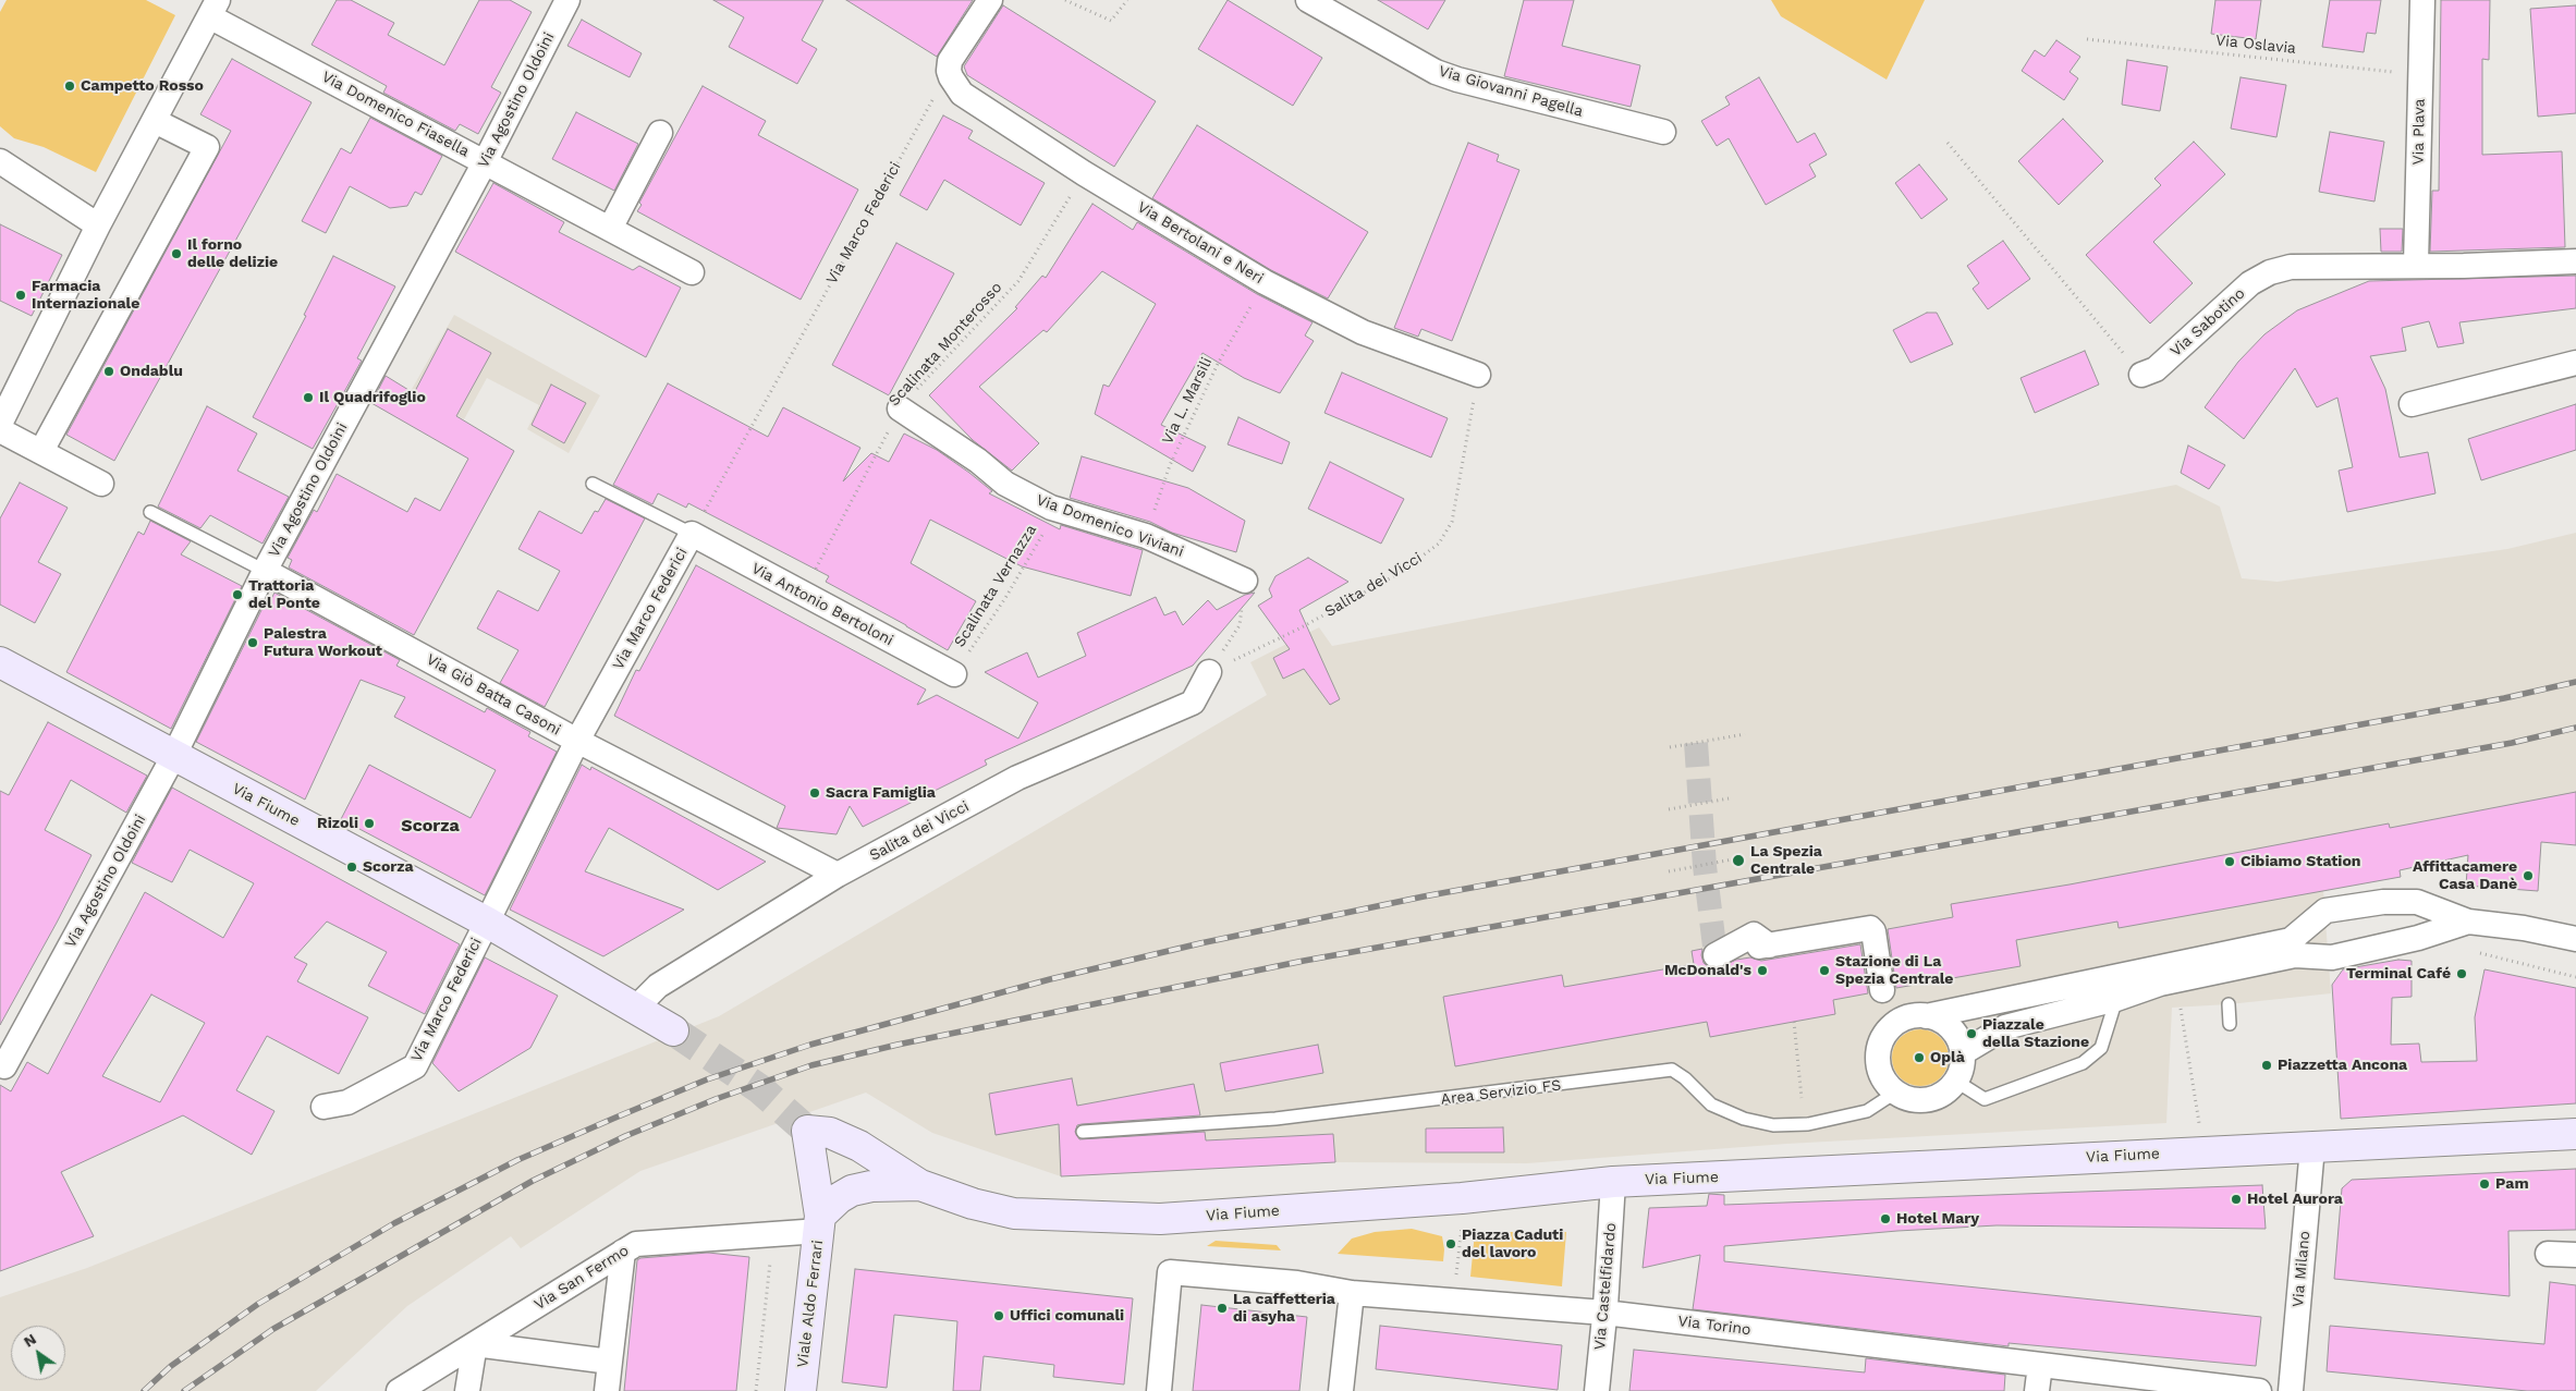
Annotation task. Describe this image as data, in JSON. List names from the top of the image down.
{
  "streets": {
    "street": [
      "Via Giovanni Pagella",
      "Via Agostino Oldoini",
      "Via Domenico Fiasella",
      "Via Plava",
      "Via Marco Federici",
      "Via Bertolani e Neri",
      "Via Sabotino",
      "Via Domenico Viviani",
      "Salita dei Vicci",
      "Via Antonio Bertoloni",
      "Via Giò Batta Casoni",
      "Via Fiume",
      "Via Milano",
      "Via San Fermo",
      "Via Castelfidardo",
      "Viale Aldo Ferrari",
      "Via Torino"
    ],
    "lane": ["Area Servizio FS"],
    "path": [
      "Via Oslavia",
      "Scalinata Monterosso",
      "Via L. Marsili",
      "Scalinata Vernazza"
    ]
  },
  "crossings": [
    ["Via Oslavia", "Via Plava"],
    ["Via Agostino Oldoini", "Via Domenico Fiasella"],
    ["Via Agostino Oldoini", "Via Giò Batta Casoni"],
    ["Via Agostino Oldoini", "Via Fiume"],
    ["Via Plava", "Via Sabotino"],
    ["Via Marco Federici", "Via Bertolani e Neri"],
    ["Via Marco Federici", "Via Antonio Bertoloni"],
    ["Via Marco Federici", "Via Giò Batta Casoni"],
    ["Via Marco Federici", "Via Fiume"],
    ["Via Bertolani e Neri", "Scalinata Monterosso"],
    ["Via Bertolani e Neri", "Via L. Marsili"],
    ["Via Bertolani e Neri", "Salita dei Vicci"],
    ["Scalinata Monterosso", "Via Domenico Viviani"],
    ["Scalinata Monterosso", "Via Antonio Bertoloni"],
    ["Via L. Marsili", "Via Domenico Viviani"],
    ["Via Domenico Viviani", "Scalinata Vernazza"],
    ["Salita dei Vicci", "Via Giò Batta Casoni"],
    ["Salita dei Vicci", "Via Fiume"],
    ["Scalinata Vernazza", "Via Antonio Bertoloni"],
    ["Via Fiume", "Via Milano"],
    ["Via Fiume", "Via Castelfidardo"],
    ["Via Fiume", "Viale Aldo Ferrari"],
    ["Via San Fermo", "Viale Aldo Ferrari"],
    ["Via Castelfidardo", "Via Torino"]
  ],
  "districts": ["Scorza"],
  "places": [
    "Campetto Rosso",
    "Il forno delle delizie",
    "Farmacia Internazionale",
    "Ondablu",
    "Il Quadrifoglio",
    "Trattoria del Ponte",
    "Palestra Futura Workout",
    "Sacra Famiglia",
    "Rizoli",
    "La Spezia Centrale",
    "Cibiamo Station",
    "Scorza",
    "Affittacamere Casa Danè",
    "McDonald's",
    "Stazione di La Spezia Centrale",
    "Terminal Café",
    "Piazzale della Stazione",
    "Oplà",
    "Piazzetta Ancona",
    "Pam",
    "Hotel Aurora",
    "Hotel Mary",
    "Piazza Caduti del lavoro",
    "La caffetteria di asyha",
    "Uffici comunali"
  ],
  "north": "top left"
}
